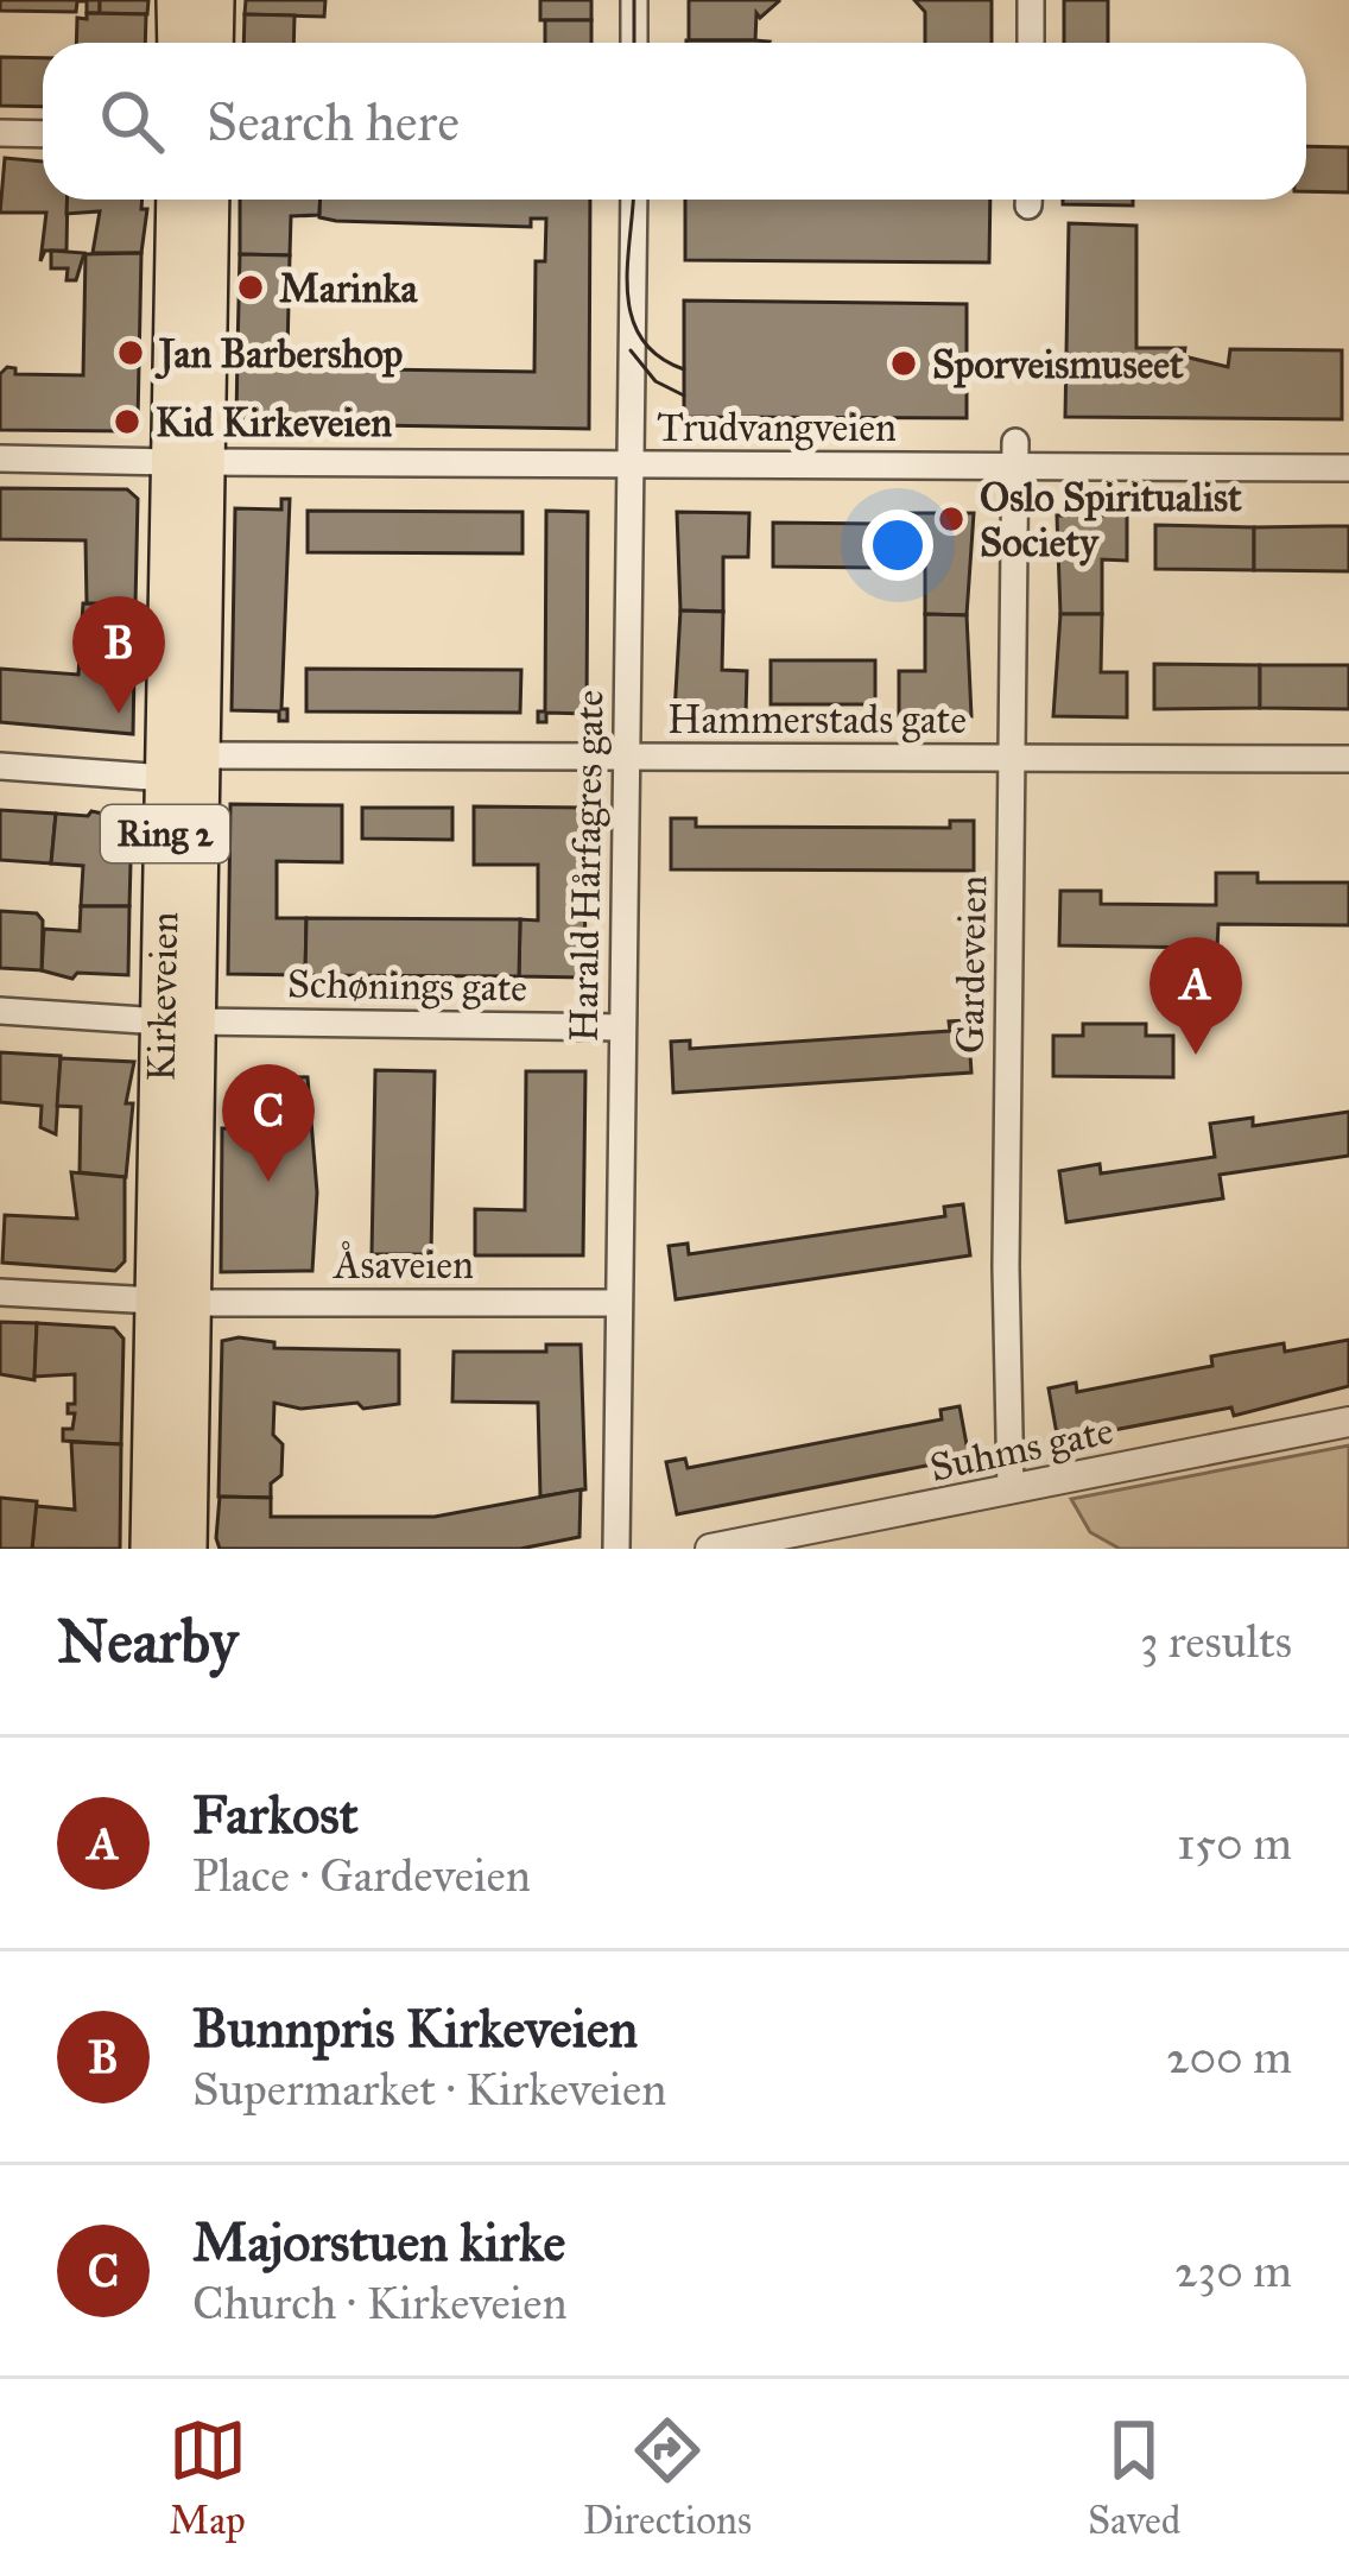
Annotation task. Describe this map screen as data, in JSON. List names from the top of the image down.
{
  "streets": {
    "main road": ["Ring 2", "Kirkeveien"],
    "street": [
      "Trudvangveien",
      "Hammerstads gate",
      "Harald Hårfagres gate",
      "Gardeveien",
      "Schønings gate",
      "Åsaveien",
      "Suhms gate"
    ]
  },
  "crossings": [
    ["Trudvangveien", "Harald Hårfagres gate"],
    ["Trudvangveien", "Gardeveien"],
    ["Trudvangveien", "Kirkeveien"],
    ["Hammerstads gate", "Harald Hårfagres gate"],
    ["Hammerstads gate", "Gardeveien"],
    ["Hammerstads gate", "Kirkeveien"],
    ["Harald Hårfagres gate", "Schønings gate"],
    ["Harald Hårfagres gate", "Åsaveien"],
    ["Gardeveien", "Suhms gate"],
    ["Schønings gate", "Kirkeveien"],
    ["Kirkeveien", "Åsaveien"]
  ],
  "places": [
    "Marinka",
    "Jan Barbershop",
    "Sporveismuseet",
    "Kid Kirkeveien",
    "Oslo Spiritualist Society"
  ],
  "page": {
    "search": "Search here",
    "pins": ["B", "A", "C"],
    "heading": ["Nearby", "3 results"],
    "list": [
      {
        "mark": "A",
        "name": "Farkost",
        "note": "Place · Gardeveien",
        "value": "150 m"
      },
      {
        "mark": "B",
        "name": "Bunnpris Kirkeveien",
        "note": "Supermarket · Kirkeveien",
        "value": "200 m"
      },
      {
        "mark": "C",
        "name": "Majorstuen kirke",
        "note": "Church · Kirkeveien",
        "value": "230 m"
      }
    ],
    "nav": ["Map", "Directions", "Saved"]
  }
}
